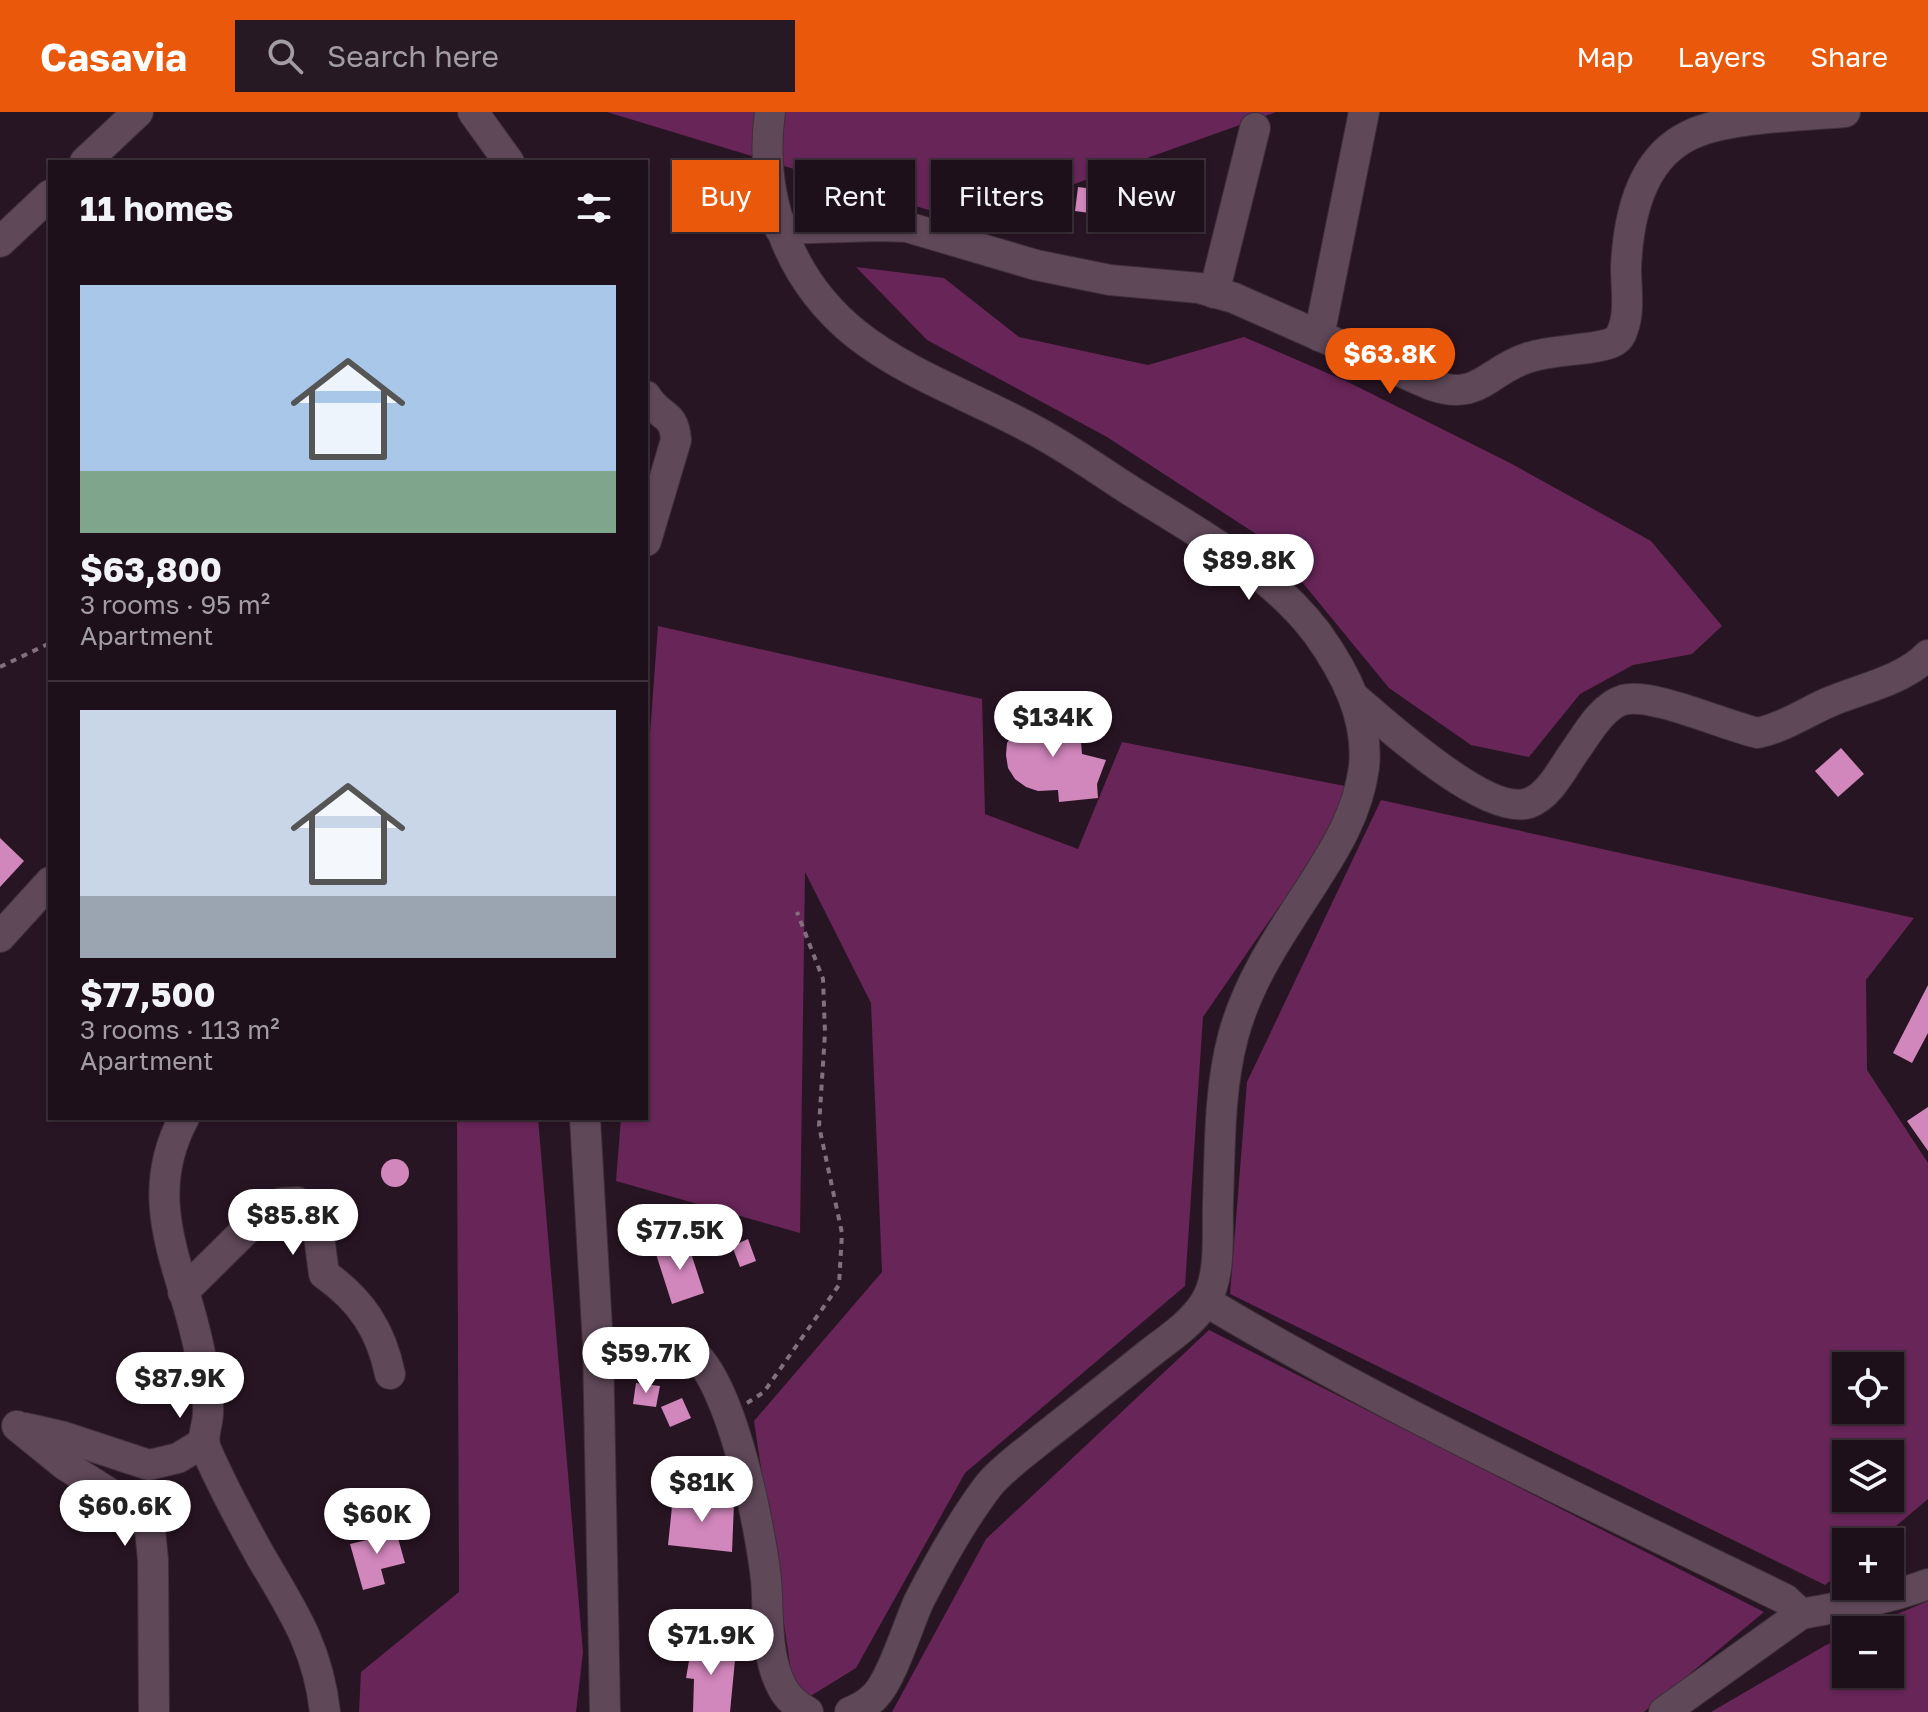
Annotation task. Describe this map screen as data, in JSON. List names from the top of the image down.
{
  "page": {
    "header": "Casavia",
    "search": "Search here",
    "nav": ["Map", "Layers", "Share"],
    "chip": [
      "Buy",
      "Rent",
      "Filters",
      "New"
    ],
    "heading": "11 homes",
    "list": [
      {
        "name": "$63,800",
        "note": "3 rooms · 95 m² · Apartment"
      },
      {
        "name": "$77,500",
        "note": "3 rooms · 113 m² · Apartment"
      }
    ],
    "price": [
      "$63.8K",
      "$89.8K",
      "$134K",
      "$85.8K",
      "$77.5K",
      "$59.7K",
      "$87.9K",
      "$81K",
      "$60.6K",
      "$60K",
      "$71.9K"
    ],
    "map_buttons": ["+", "−"]
  }
}
